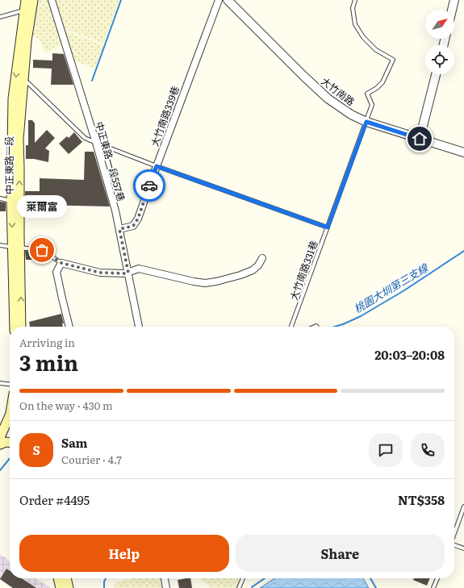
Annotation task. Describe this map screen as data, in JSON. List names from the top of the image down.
{
  "streets": {
    "main road": ["中正東路一段"],
    "street": ["大竹南路", "大竹南路339巷", "中正東路一段557巷"],
    "lane": ["大竹南路331巷"]
  },
  "crossings": [
    ["大竹南路", "大竹南路331巷"],
    ["大竹南路339巷", "中正東路一段557巷"]
  ],
  "water": ["桃園大圳第三支線"],
  "places": ["萊爾富"],
  "north": "top right",
  "page": {
    "bubble": "萊爾富",
    "heading": ["3 min", "Arriving in", "20:03–20:08"],
    "panel": [
      "Sam",
      "Courier · 4.7",
      "Order #4495",
      "NT$358"
    ],
    "bar": "On the way · 430 m",
    "round": "S",
    "buttons": ["Help", "Share"]
  }
}
